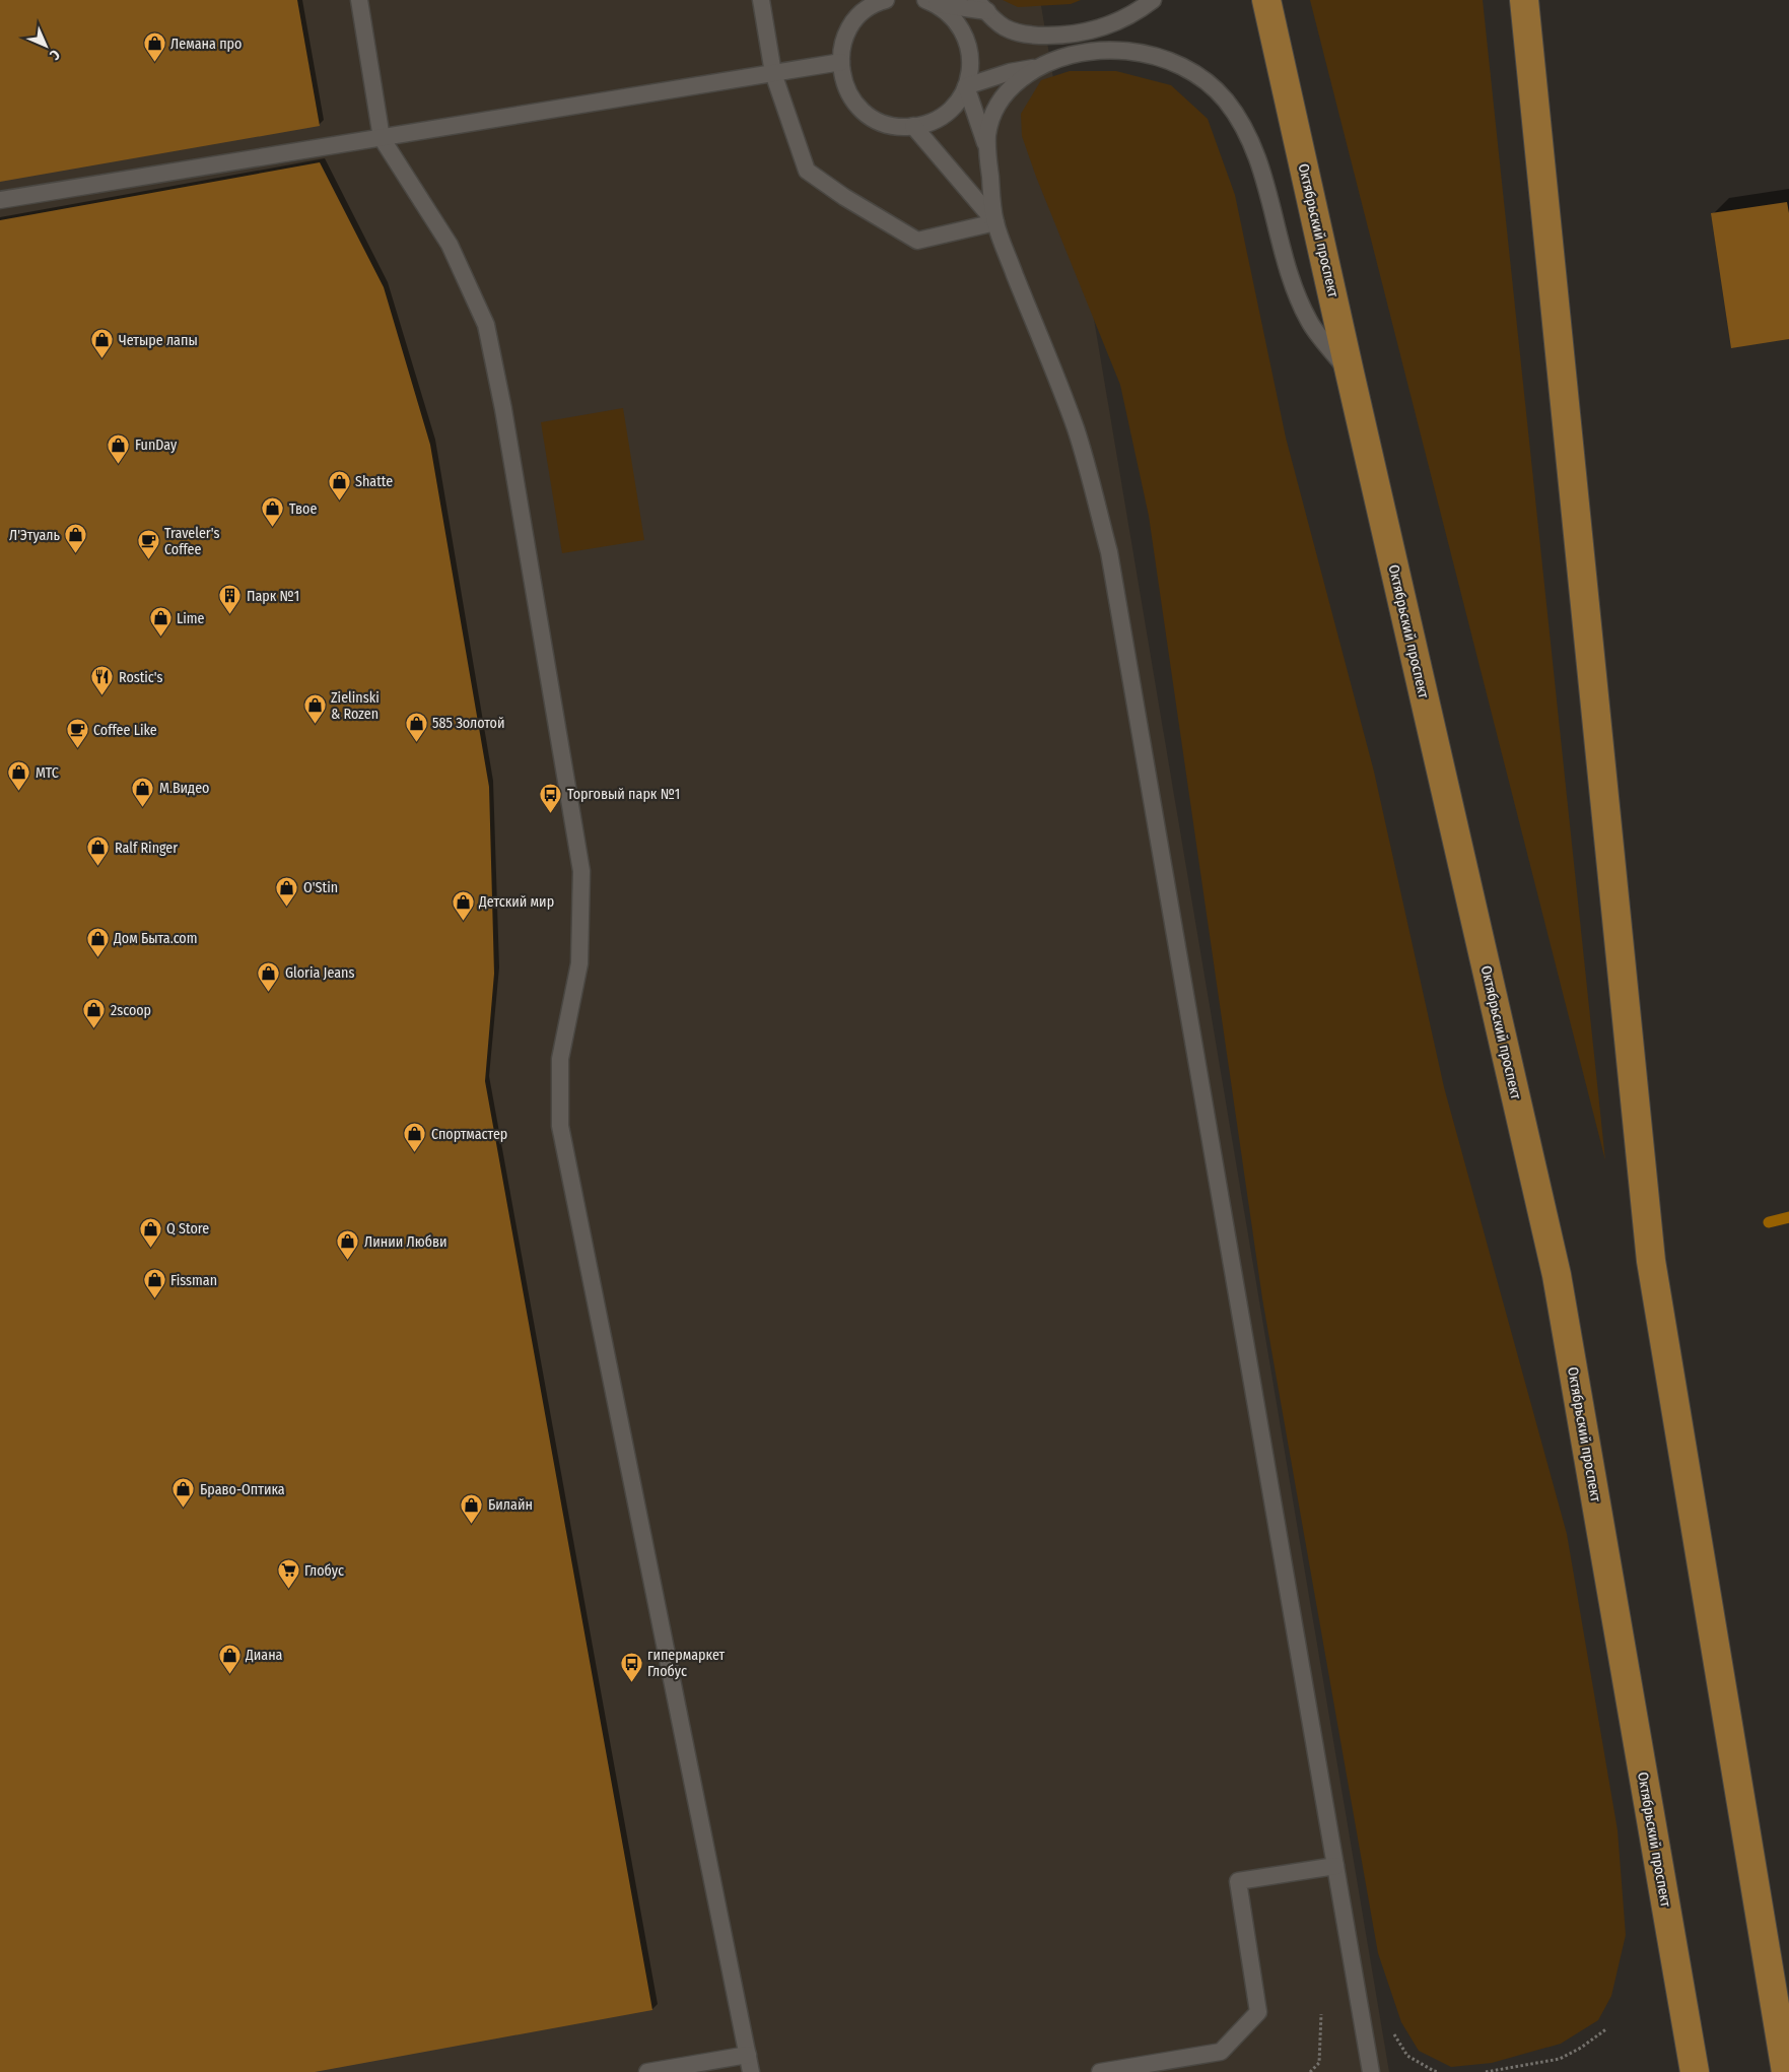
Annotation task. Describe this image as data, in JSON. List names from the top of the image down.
{
  "streets": {
    "main road": ["Октябрьский проспект"]
  },
  "places": {
    "shop": [
      "Лемана про",
      "Четыре лапы",
      "FunDay",
      "Shatte",
      "Твое",
      "Л'Этуаль",
      "Lime",
      "Zielinski & Rozen",
      "585 Золотой",
      "МТС",
      "М.Видео",
      "Ralf Ringer",
      "O'Stin",
      "Детский мир",
      "Дом Быта.com",
      "Gloria Jeans",
      "2scoop",
      "Спортмастер",
      "Q Store",
      "Линии Любви",
      "Fissman",
      "Браво-Оптика",
      "Билайн",
      "Диана"
    ],
    "cafe": ["Traveler's Coffee", "Coffee Like"],
    "building": ["Парк №1"],
    "restaurant": ["Rostic's"],
    "bus stop": ["Торговый парк №1", "гипермаркет Глобус"],
    "supermarket": ["Глобус"]
  },
  "north": "bottom right"
}
